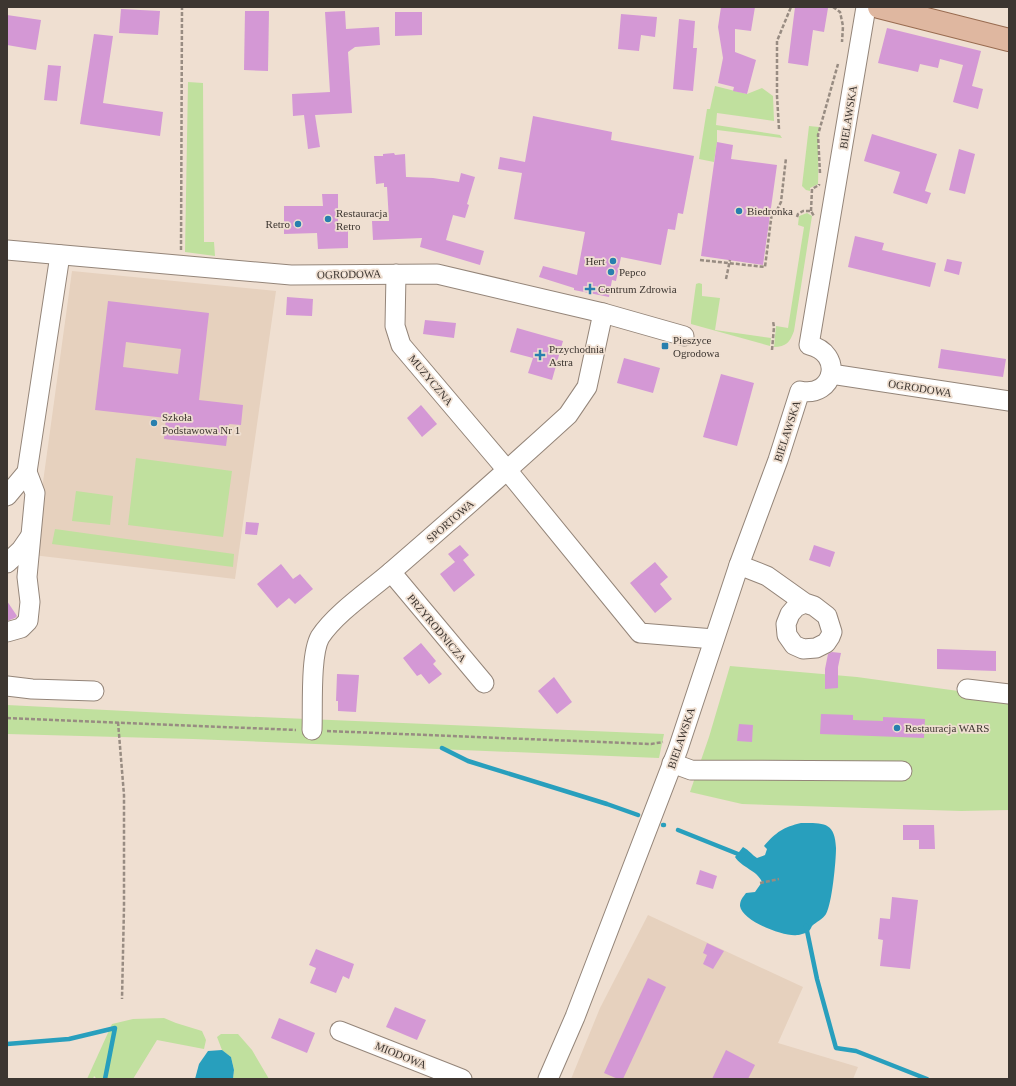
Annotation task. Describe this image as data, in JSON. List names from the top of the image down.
{
  "streets": {
    "street": [
      "BIELAWSKA",
      "OGRODOWA",
      "MUZYCZNA",
      "SPORTOWA",
      "PRZYRODNICZA",
      "MIODOWA"
    ]
  },
  "crossings": [
    ["BIELAWSKA", "OGRODOWA"],
    ["BIELAWSKA", "MUZYCZNA"],
    ["OGRODOWA", "MUZYCZNA"],
    ["OGRODOWA", "SPORTOWA"],
    ["MUZYCZNA", "SPORTOWA"],
    ["SPORTOWA", "PRZYRODNICZA"]
  ],
  "places": {
    "other": [
      "Biedronka",
      "Restauracja Retro",
      "Retro",
      "Hert",
      "Pepco",
      "Szkoła Podstawowa Nr 1",
      "Restauracja WARS"
    ],
    "health": ["Centrum Zdrowia", "Przychodnia Astra"],
    "transit": ["Pieszyce Ogrodowa"]
  }
}
